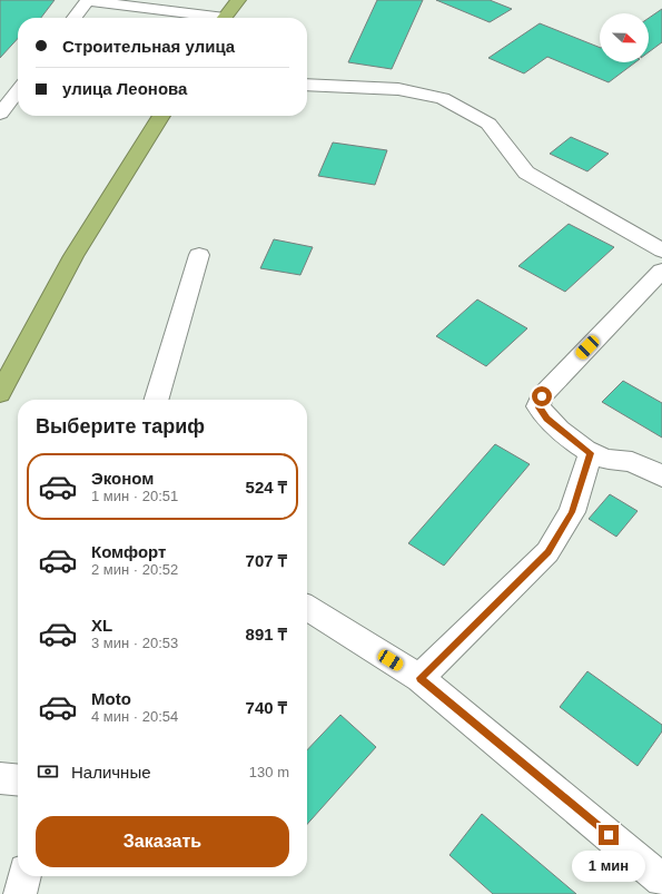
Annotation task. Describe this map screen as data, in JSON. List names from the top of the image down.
{
  "north": "right",
  "page": {
    "banner": ["Строительная улица", "улица Леонова"],
    "heading": "Выберите тариф",
    "list": [
      {
        "name": "Эконом",
        "note": "1 мин · 20:51",
        "value": "524 ₸"
      },
      {
        "name": "Комфорт",
        "note": "2 мин · 20:52",
        "value": "707 ₸"
      },
      {
        "name": "XL",
        "note": "3 мин · 20:53",
        "value": "891 ₸"
      },
      {
        "name": "Moto",
        "note": "4 мин · 20:54",
        "value": "740 ₸"
      }
    ],
    "pay": ["Наличные", "130 m"],
    "buttons": "Заказать",
    "bubble": "1 мин"
  }
}
